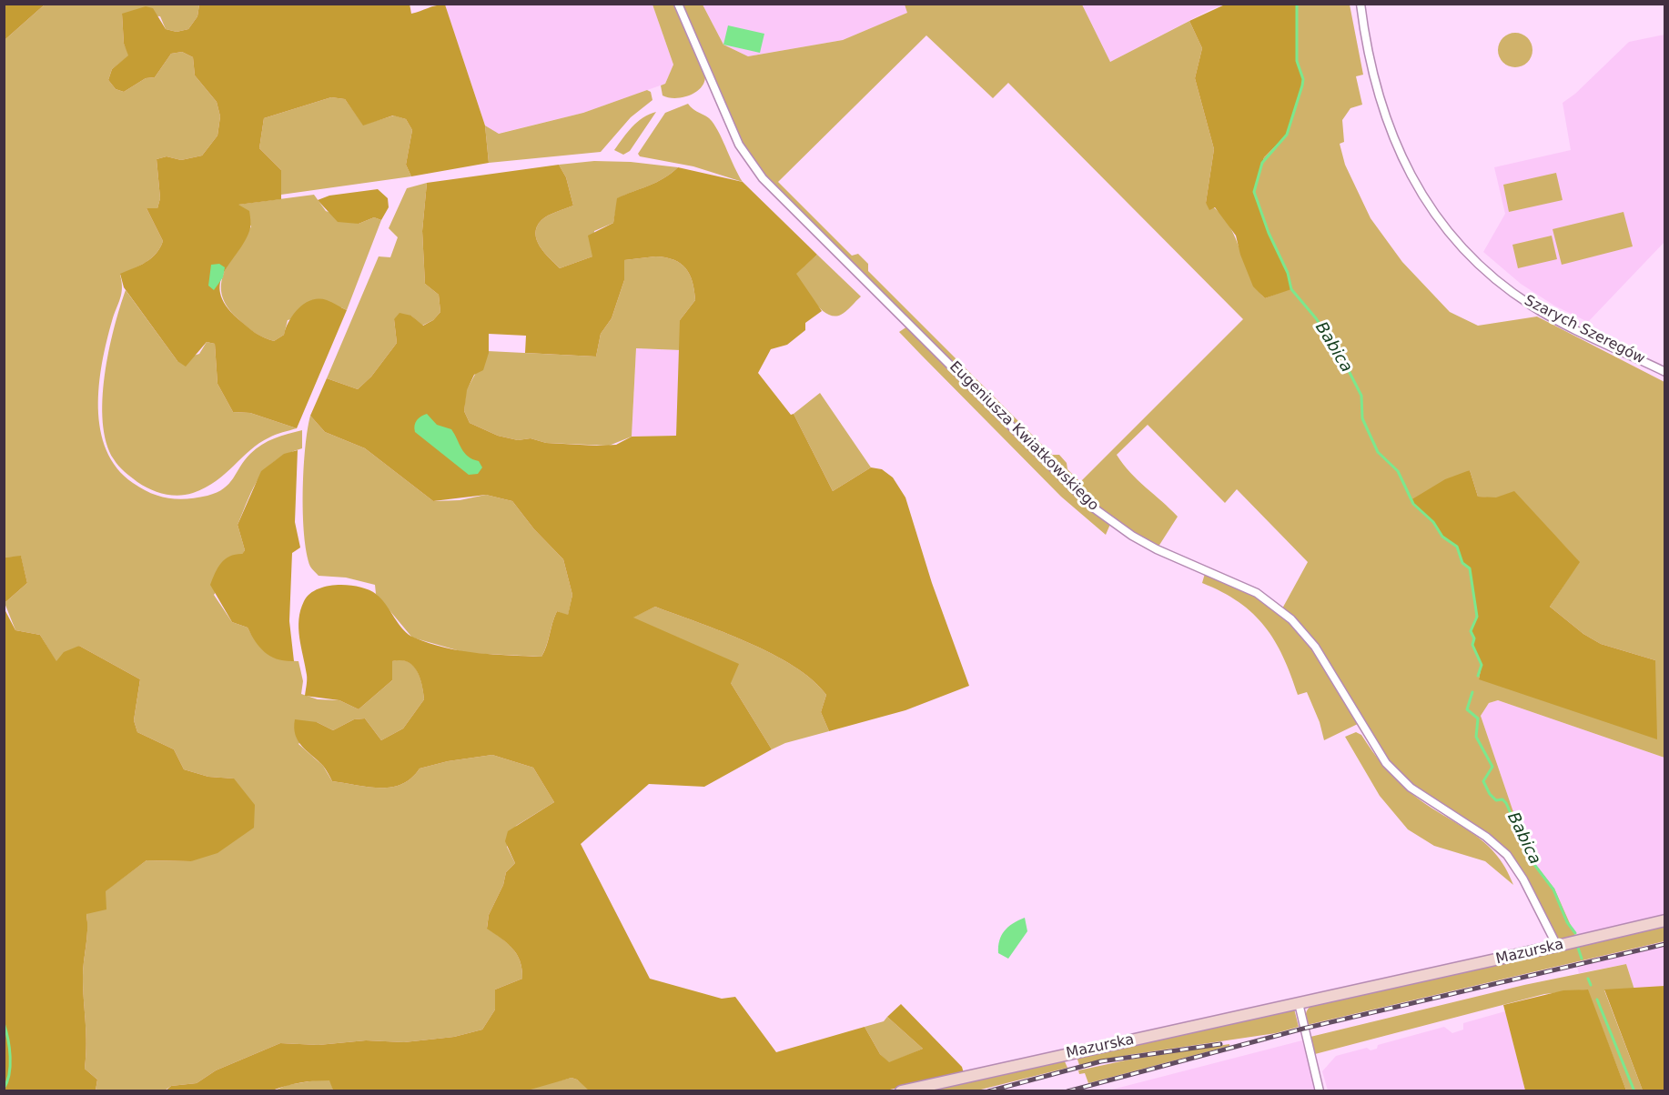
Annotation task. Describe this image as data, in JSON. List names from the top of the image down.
{
  "streets": {
    "main road": ["Mazurska"],
    "street": ["Szarych Szeregów", "Eugeniusza Kwiatkowskiego"]
  },
  "crossings": [
    ["Eugeniusza Kwiatkowskiego", "Mazurska"]
  ],
  "water": ["Babica"]
}
